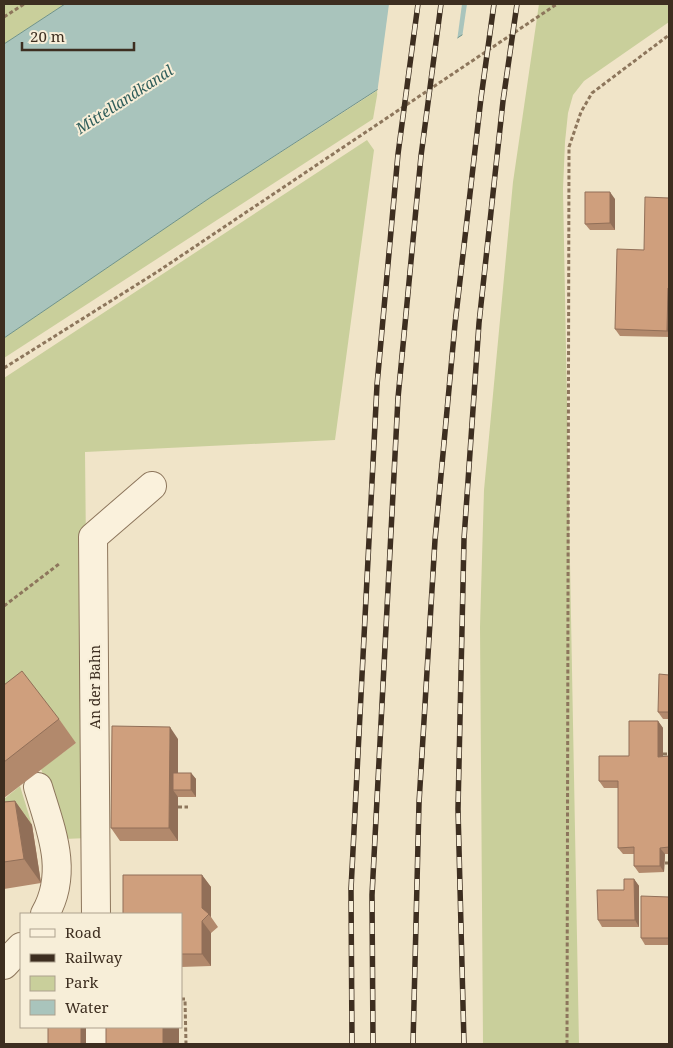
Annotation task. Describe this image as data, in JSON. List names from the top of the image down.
{
  "streets": {
    "street": ["An der Bahn"]
  },
  "water": ["Mittellandkanal"],
  "legend": [
    "Road",
    "Railway",
    "Park",
    "Water"
  ],
  "scale_bar": "20 m"
}
